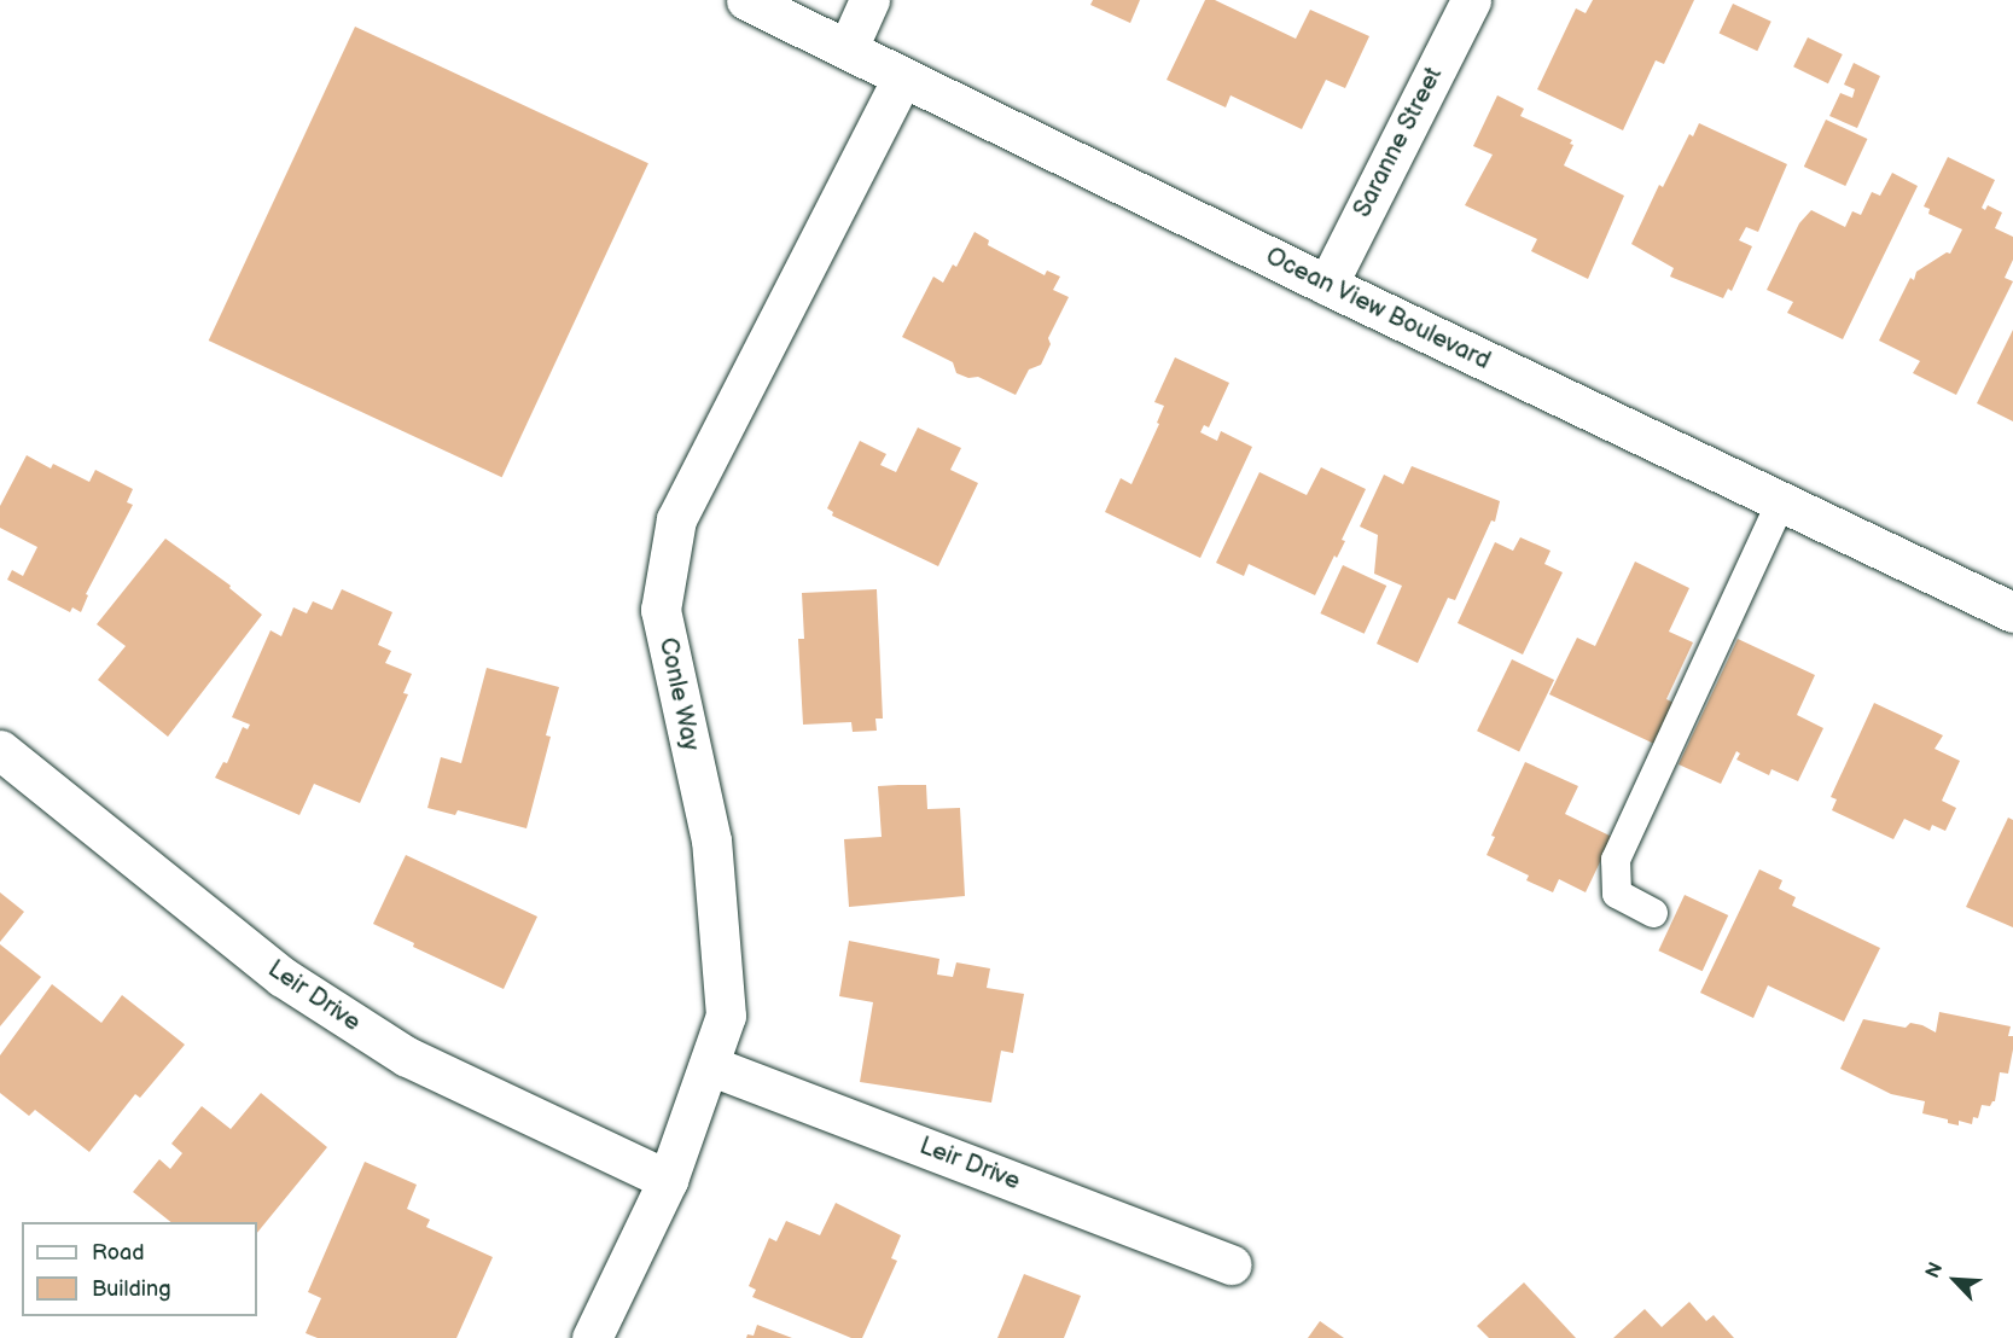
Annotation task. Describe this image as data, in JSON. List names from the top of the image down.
{
  "streets": {
    "street": [
      "Saranne Street",
      "Ocean View Boulevard",
      "Conle Way",
      "Leir Drive"
    ]
  },
  "crossings": [
    ["Saranne Street", "Ocean View Boulevard"],
    ["Ocean View Boulevard", "Conle Way"],
    ["Conle Way", "Leir Drive"]
  ],
  "legend": ["Road", "Building"],
  "north": "top left"
}
